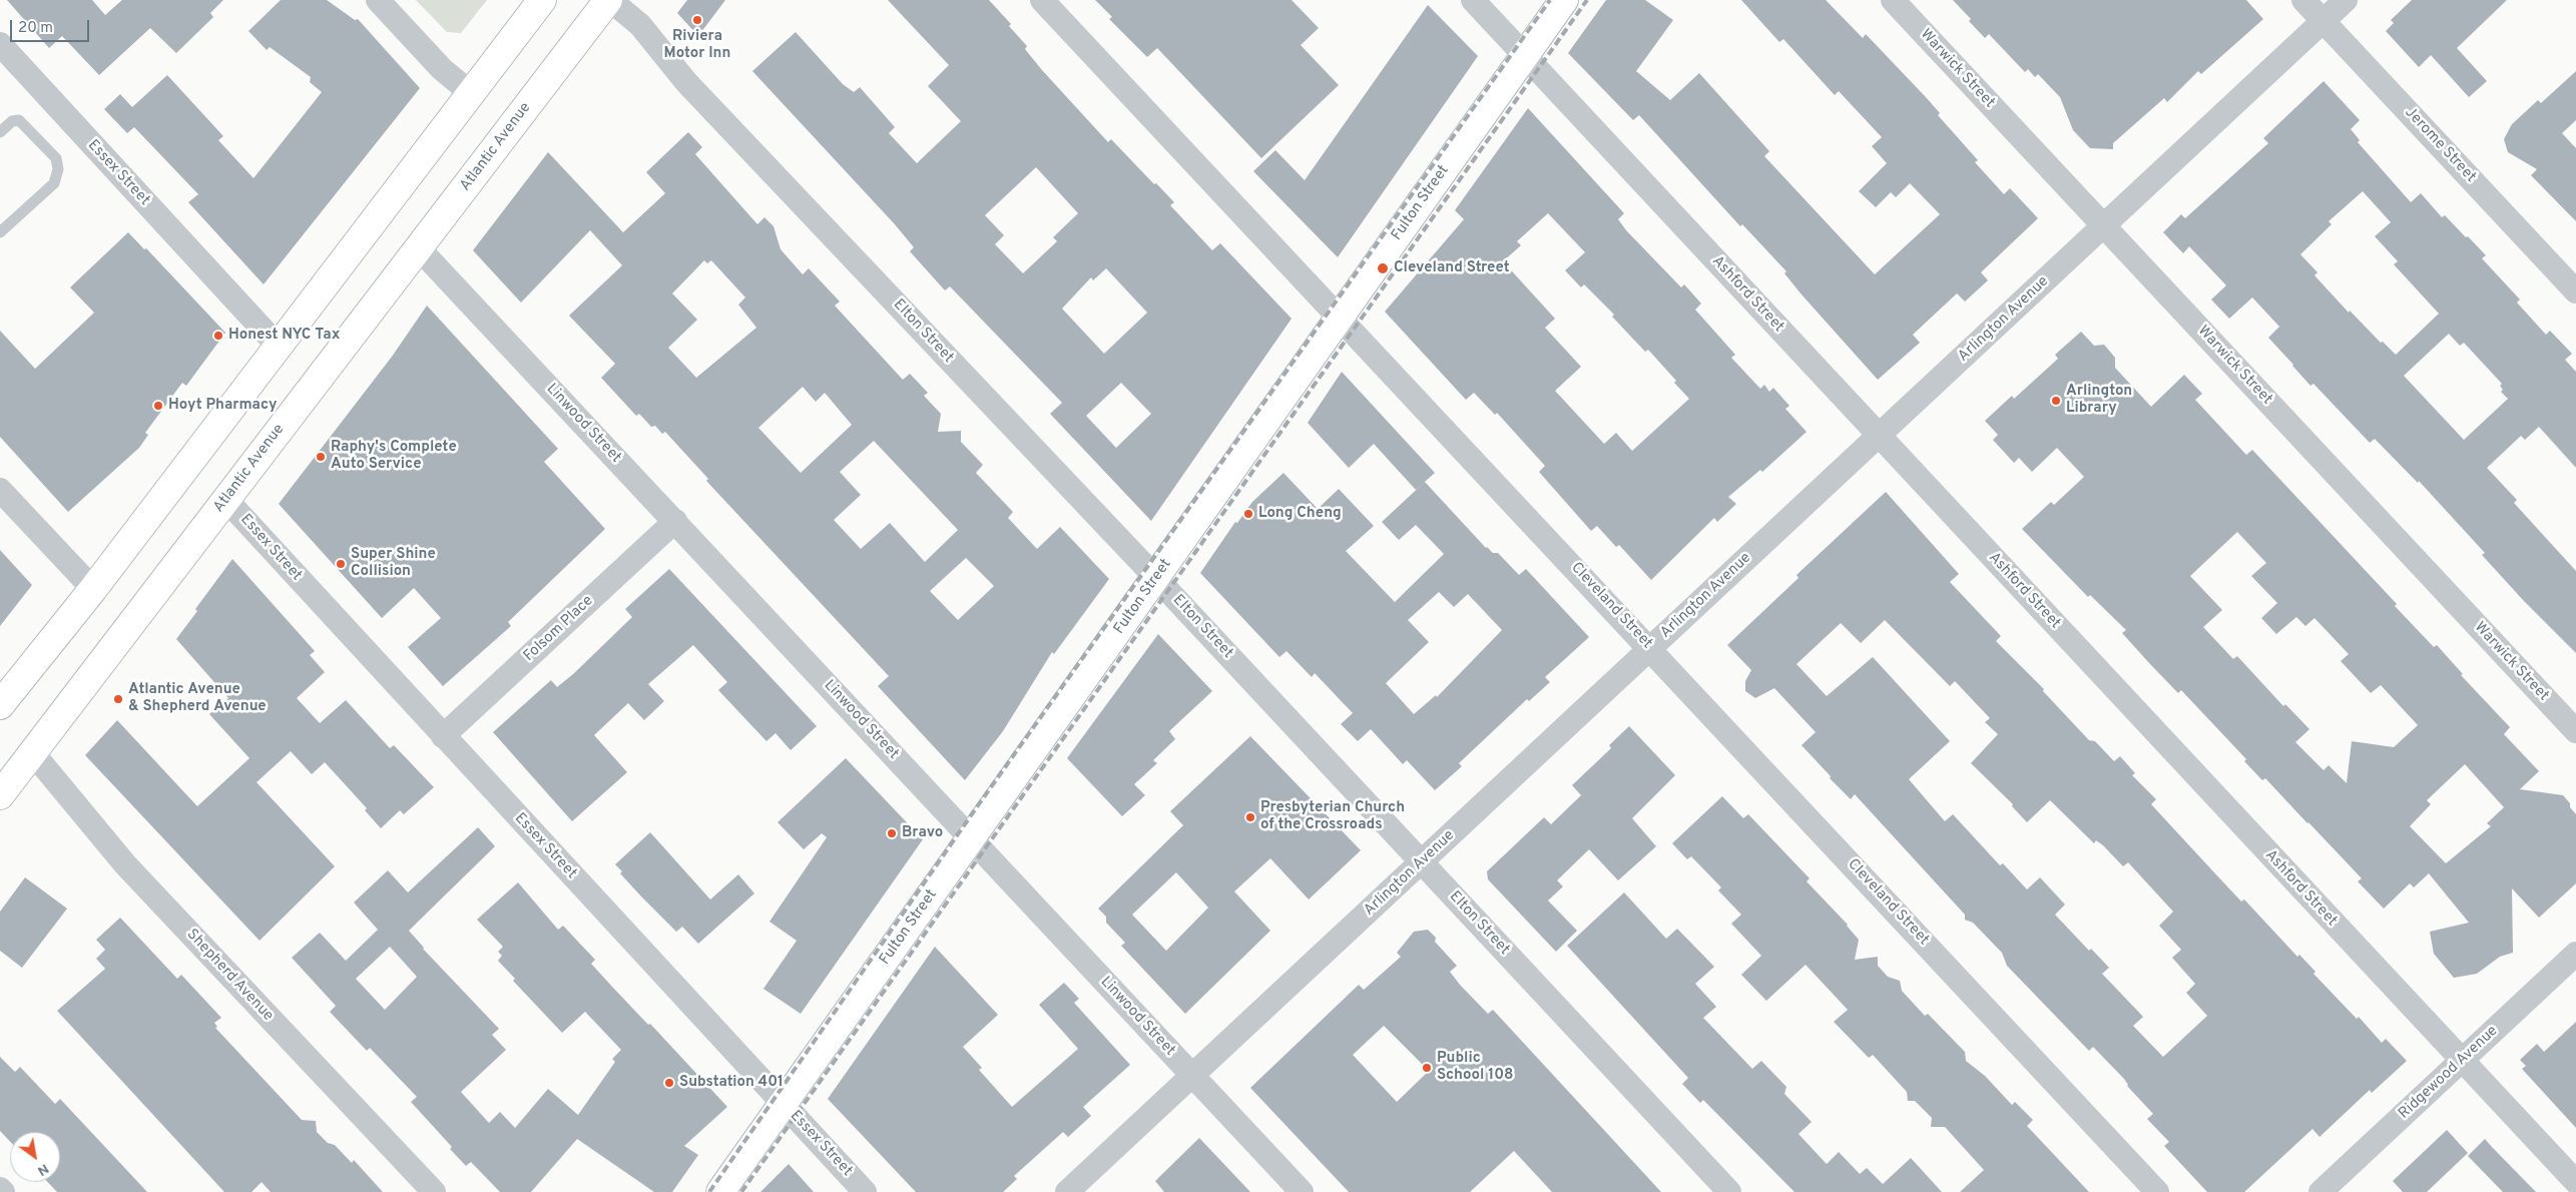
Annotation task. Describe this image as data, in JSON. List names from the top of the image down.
{
  "streets": {
    "main road": ["Atlantic Avenue", "Fulton Street"],
    "street": [
      "Warwick Street",
      "Jerome Street",
      "Essex Street",
      "Ashford Street",
      "Arlington Avenue",
      "Elton Street",
      "Linwood Street",
      "Cleveland Street",
      "Folsom Place",
      "Shepherd Avenue",
      "Ridgewood Avenue"
    ]
  },
  "crossings": [
    ["Warwick Street", "Arlington Avenue"],
    ["Jerome Street", "Arlington Avenue"],
    ["Atlantic Avenue", "Essex Street"],
    ["Atlantic Avenue", "Elton Street"],
    ["Atlantic Avenue", "Linwood Street"],
    ["Atlantic Avenue", "Shepherd Avenue"],
    ["Essex Street", "Fulton Street"],
    ["Essex Street", "Folsom Place"],
    ["Fulton Street", "Ashford Street"],
    ["Fulton Street", "Elton Street"],
    ["Fulton Street", "Linwood Street"],
    ["Fulton Street", "Cleveland Street"],
    ["Ashford Street", "Arlington Avenue"],
    ["Ashford Street", "Ridgewood Avenue"],
    ["Arlington Avenue", "Elton Street"],
    ["Arlington Avenue", "Linwood Street"],
    ["Arlington Avenue", "Cleveland Street"],
    ["Linwood Street", "Folsom Place"]
  ],
  "places": [
    "Riviera Motor Inn",
    "Cleveland Street",
    "Honest NYC Tax",
    "Arlington Library",
    "Hoyt Pharmacy",
    "Raphy's Complete Auto Service",
    "Long Cheng",
    "Super Shine Collision",
    "Atlantic Avenue & Shepherd Avenue",
    "Presbyterian Church of the Crossroads",
    "Bravo",
    "Public School 108",
    "Substation 401"
  ],
  "scale_bar": "20 m",
  "north": "bottom right"
}
